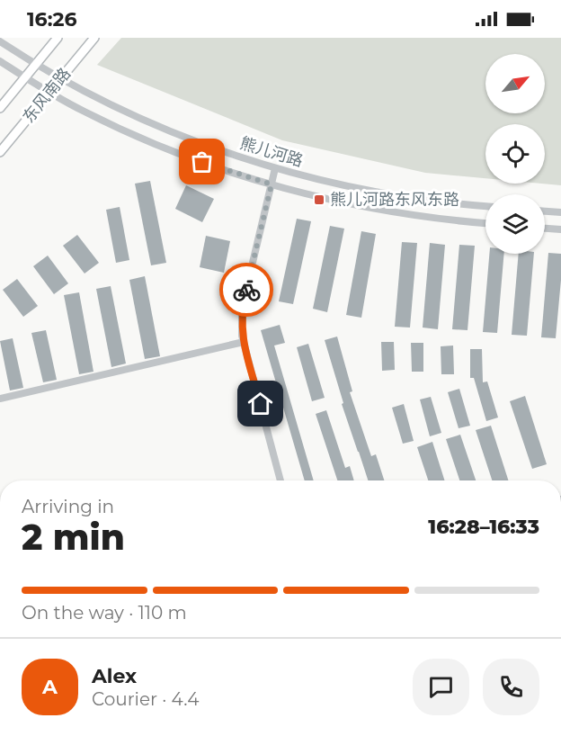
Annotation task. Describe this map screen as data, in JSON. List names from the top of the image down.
{
  "streets": {
    "main road": ["东风南路"],
    "street": ["熊儿河路"]
  },
  "crossings": [
    ["东风南路", "熊儿河路"]
  ],
  "places": {
    "transit": ["熊儿河路东风东路"]
  },
  "north": "top right",
  "page": {
    "status": "16:26",
    "heading": ["2 min", "Arriving in", "16:28–16:33"],
    "panel": ["Alex", "Courier · 4.4"],
    "bar": "On the way · 110 m",
    "round": "A"
  }
}
